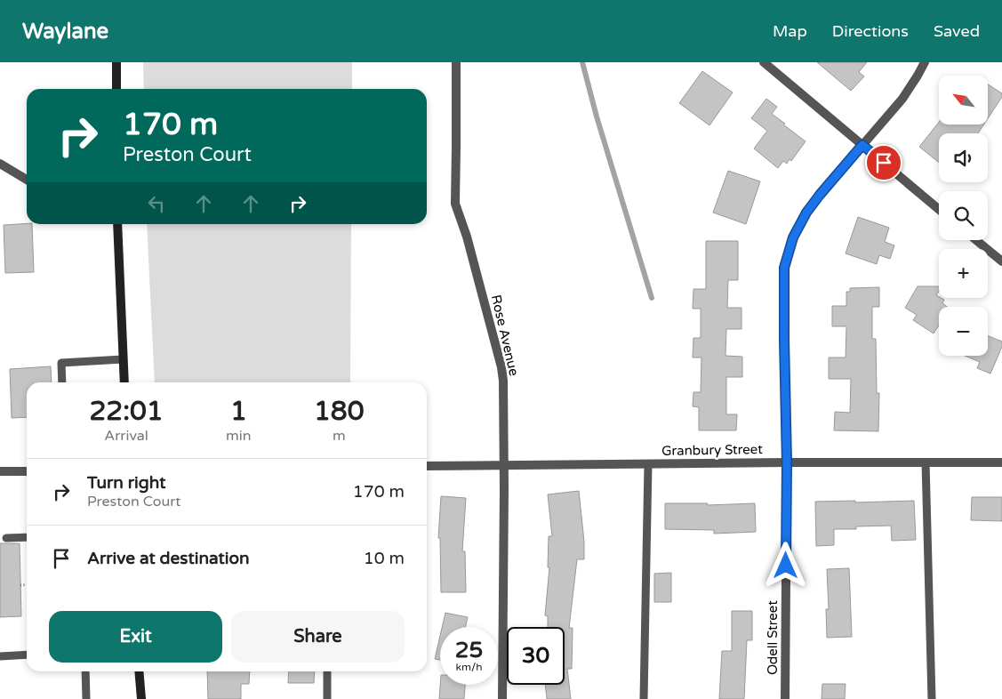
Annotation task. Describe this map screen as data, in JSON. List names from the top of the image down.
{
  "streets": {
    "street": ["Rose Avenue", "Granbury Street", "Odell Street"]
  },
  "crossings": [
    ["Rose Avenue", "Granbury Street"],
    ["Granbury Street", "Odell Street"]
  ],
  "north": "top left",
  "page": {
    "header": "Waylane",
    "nav": ["Map", "Directions", "Saved"],
    "map_buttons": ["+", "−"],
    "turn": ["170 m", "Preston Court"],
    "eta": [
      "22:01",
      "Arrival",
      "1",
      "min",
      "180",
      "m"
    ],
    "list": [
      {
        "name": "Turn right",
        "note": "Preston Court",
        "value": "170 m"
      },
      {
        "name": "Arrive at destination",
        "value": "10 m"
      }
    ],
    "buttons": ["Exit", "Share"],
    "speed": "25 km/h",
    "limit": "30"
  }
}
